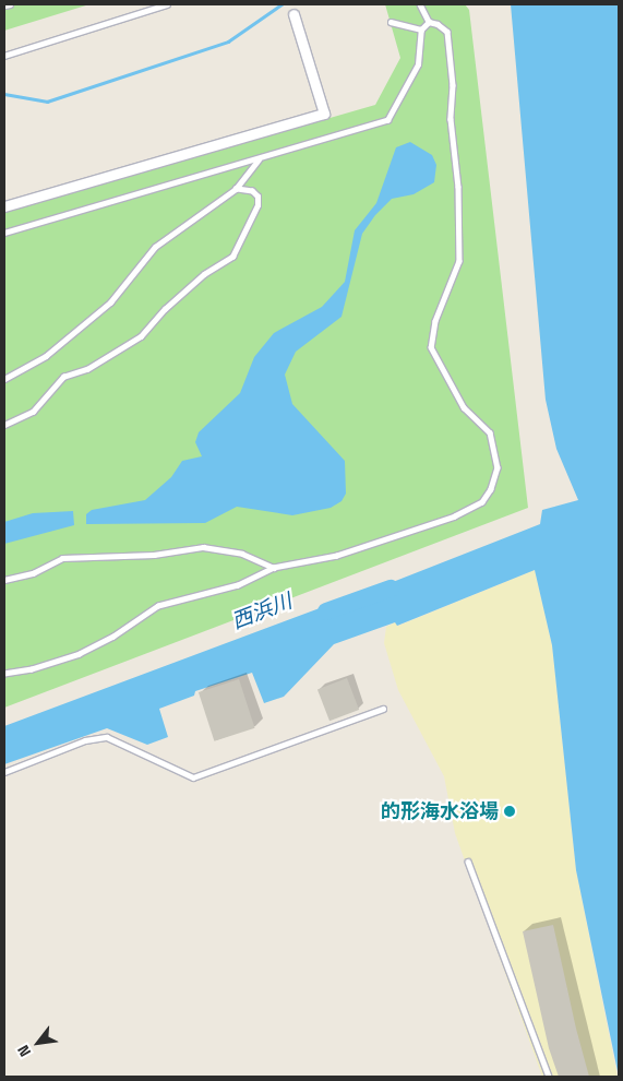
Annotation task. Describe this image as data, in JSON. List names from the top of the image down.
{
  "water": ["西浜川"],
  "places": ["的形海水浴場"],
  "north": "bottom left"
}
